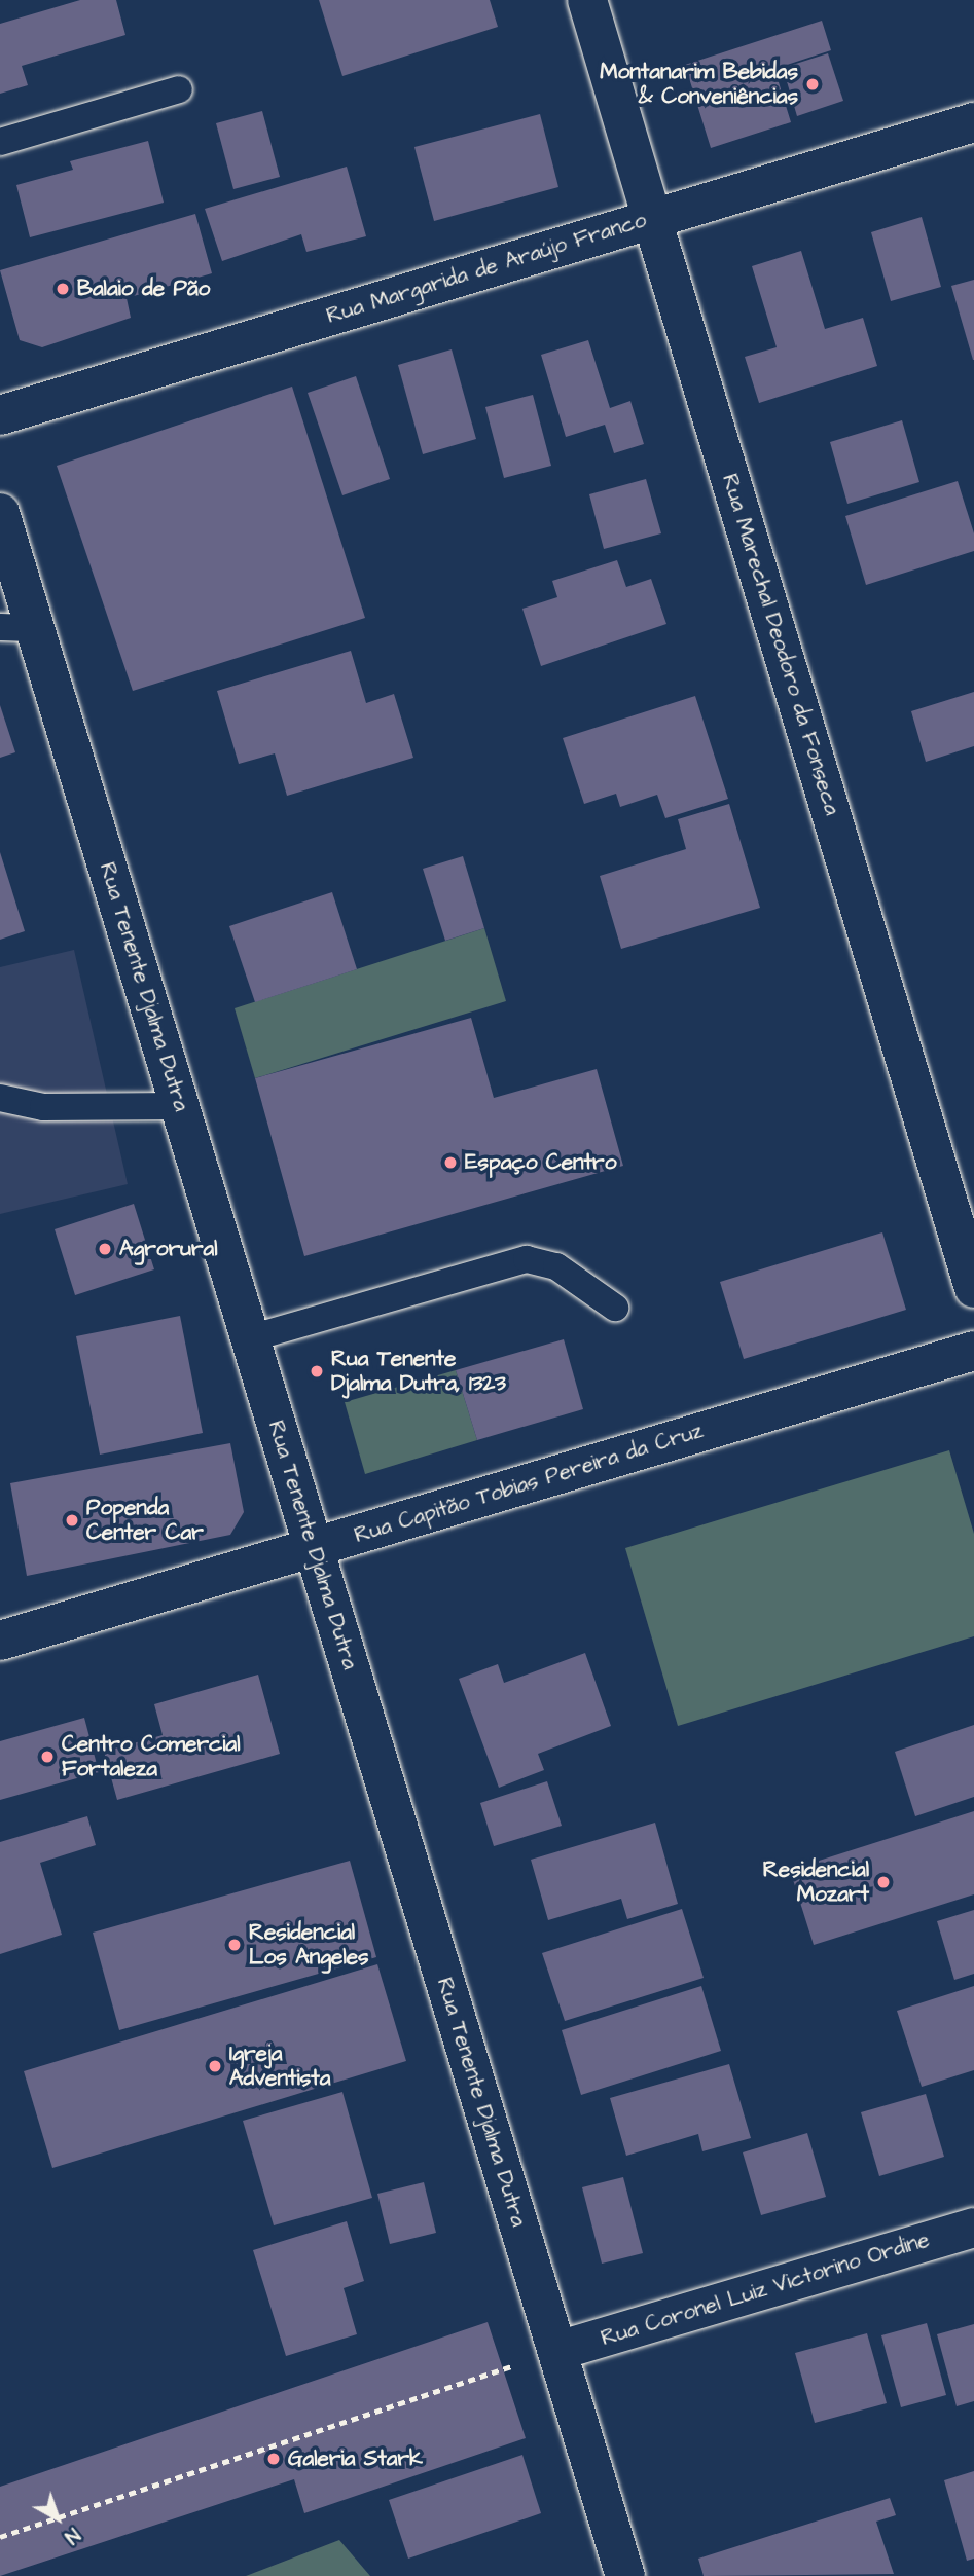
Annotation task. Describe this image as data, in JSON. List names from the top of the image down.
{
  "streets": {
    "main road": [
      "Rua Margarida de Araújo Franco",
      "Rua Marechal Deodoro da Fonseca",
      "Rua Tenente Djalma Dutra",
      "Rua Capitão Tobias Pereira da Cruz",
      "Rua Coronel Luiz Victorino Ordine"
    ]
  },
  "crossings": [
    ["Rua Margarida de Araújo Franco", "Rua Marechal Deodoro da Fonseca"],
    ["Rua Tenente Djalma Dutra", "Rua Capitão Tobias Pereira da Cruz"],
    ["Rua Tenente Djalma Dutra", "Rua Coronel Luiz Victorino Ordine"]
  ],
  "places": [
    "Montanarim Bebidas & Conveniências",
    "Balaio de Pão",
    "Espaço Centro",
    "Agrorural",
    "Rua Tenente Djalma Dutra, 1323",
    "Popenda Center Car",
    "Centro Comercial Fortaleza",
    "Residencial Mozart",
    "Residencial Los Angeles",
    "Igreja Adventista",
    "Galeria Stark"
  ],
  "north": "bottom right"
}
